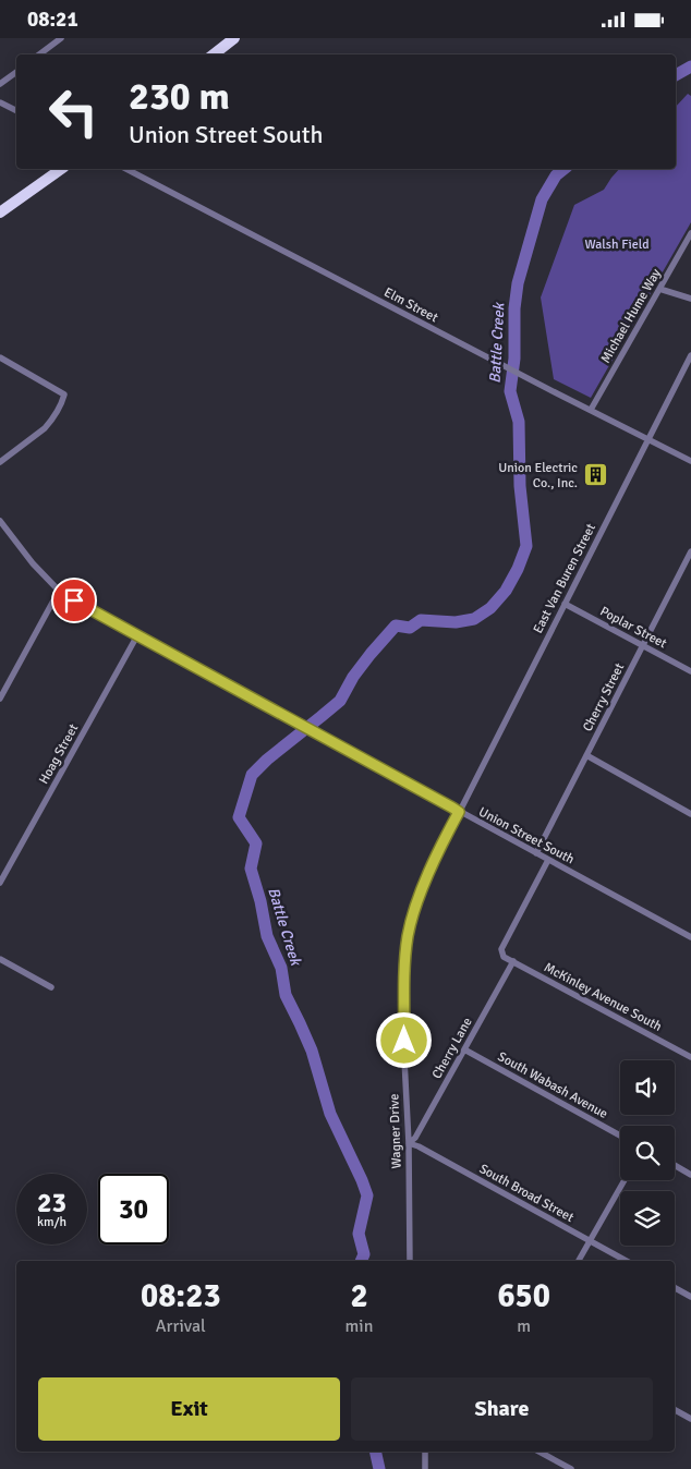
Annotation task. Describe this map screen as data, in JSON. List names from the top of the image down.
{
  "streets": {
    "street": [
      "Elm Street",
      "Michael Hume Way",
      "East Van Buren Street",
      "Poplar Street",
      "Cherry Street",
      "Hoag Street",
      "Union Street South",
      "McKinley Avenue South",
      "Cherry Lane",
      "South Wabash Avenue",
      "Wagner Drive",
      "South Broad Street"
    ]
  },
  "crossings": [
    ["Elm Street", "Michael Hume Way"],
    ["Elm Street", "East Van Buren Street"],
    ["East Van Buren Street", "Poplar Street"],
    ["East Van Buren Street", "Union Street South"],
    ["East Van Buren Street", "Wagner Drive"],
    ["Poplar Street", "Cherry Street"],
    ["Cherry Street", "Union Street South"],
    ["Hoag Street", "Union Street South"],
    ["Union Street South", "McKinley Avenue South"],
    ["Union Street South", "Wagner Drive"],
    ["McKinley Avenue South", "Cherry Lane"],
    ["Cherry Lane", "South Wabash Avenue"],
    ["Cherry Lane", "Wagner Drive"],
    ["Cherry Lane", "South Broad Street"],
    ["Wagner Drive", "South Broad Street"]
  ],
  "water": ["Battle Creek"],
  "parks": ["Walsh Field"],
  "places": {
    "building": ["Union Electric Co., Inc."]
  },
  "page": {
    "status": "08:21",
    "turn": ["230 m", "Union Street South"],
    "speed": "23 km/h",
    "limit": "30",
    "eta": [
      "08:23",
      "Arrival",
      "2",
      "min",
      "650",
      "m"
    ],
    "buttons": ["Exit", "Share"]
  }
}
